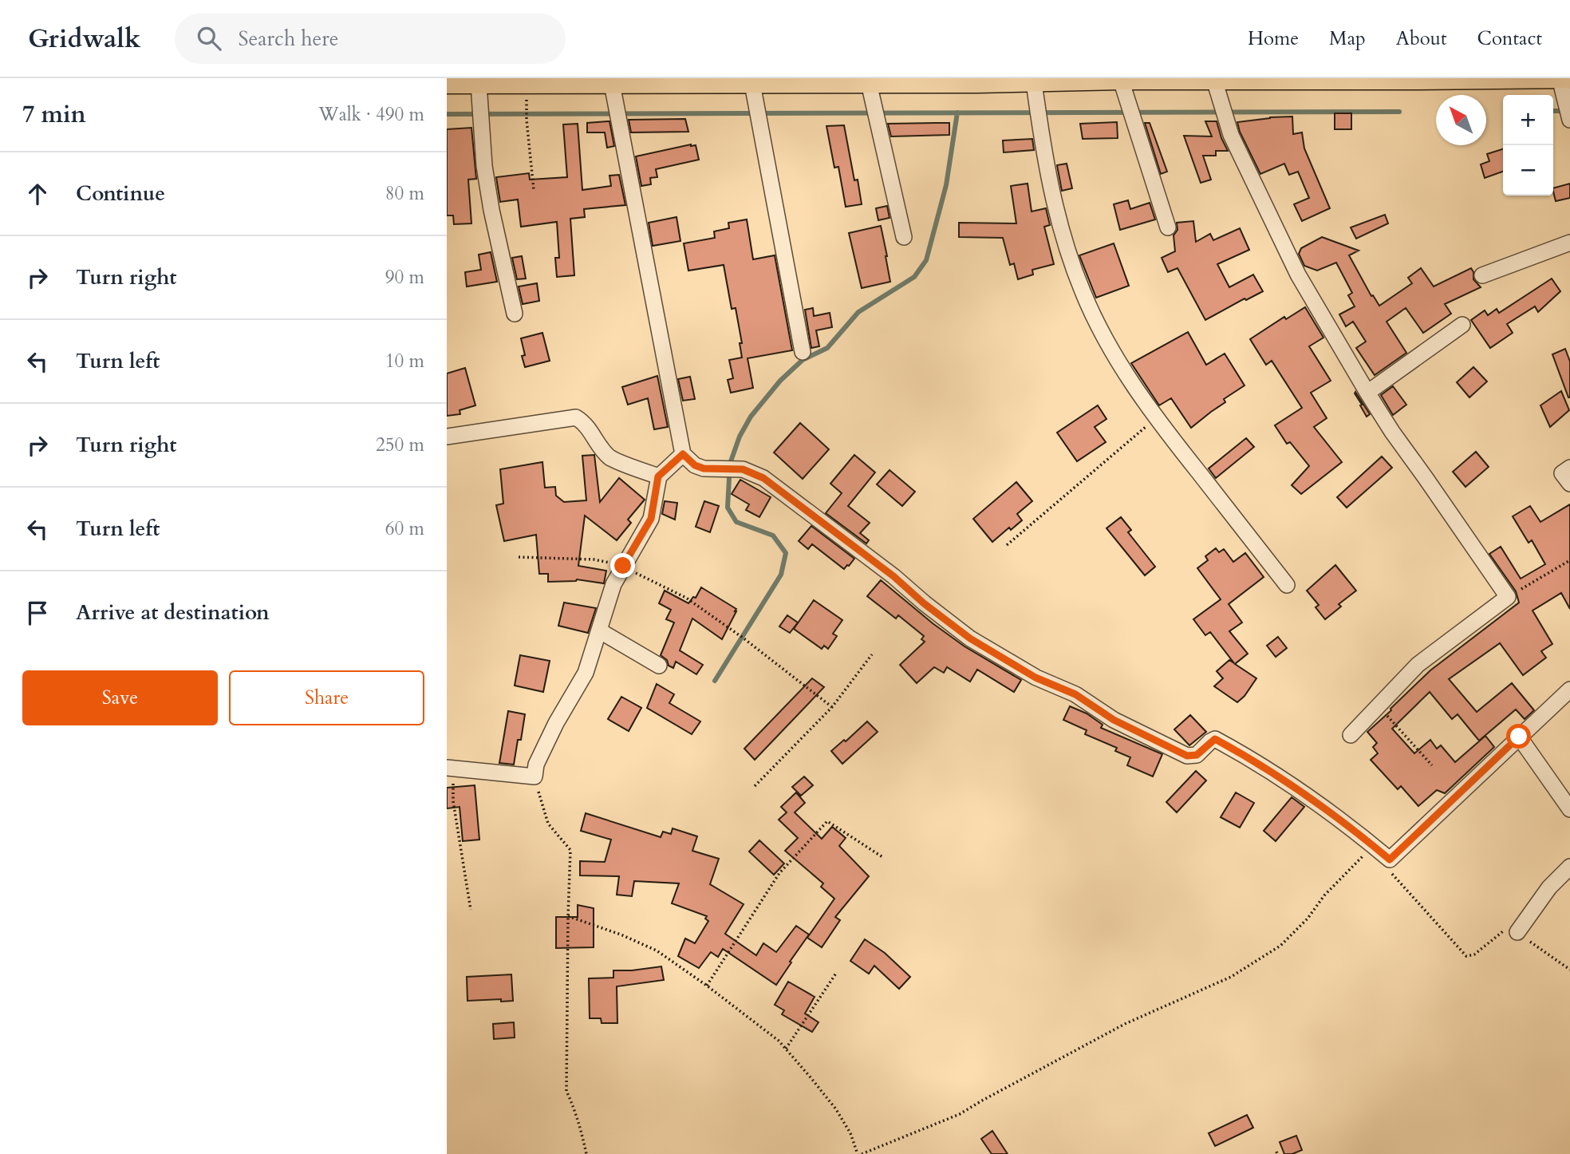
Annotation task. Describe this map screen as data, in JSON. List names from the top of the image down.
{
  "north": "top left",
  "page": {
    "header": "Gridwalk",
    "search": "Search here",
    "nav": [
      "Home",
      "Map",
      "About",
      "Contact"
    ],
    "heading": ["7 min", "Walk · 490 m"],
    "map_buttons": ["+", "−"],
    "list": [
      ["Continue", "80 m"],
      ["Turn right", "90 m"],
      ["Turn left", "10 m"],
      ["Turn right", "250 m"],
      ["Turn left", "60 m"],
      "Arrive at destination"
    ],
    "buttons": ["Save", "Share"]
  }
}
